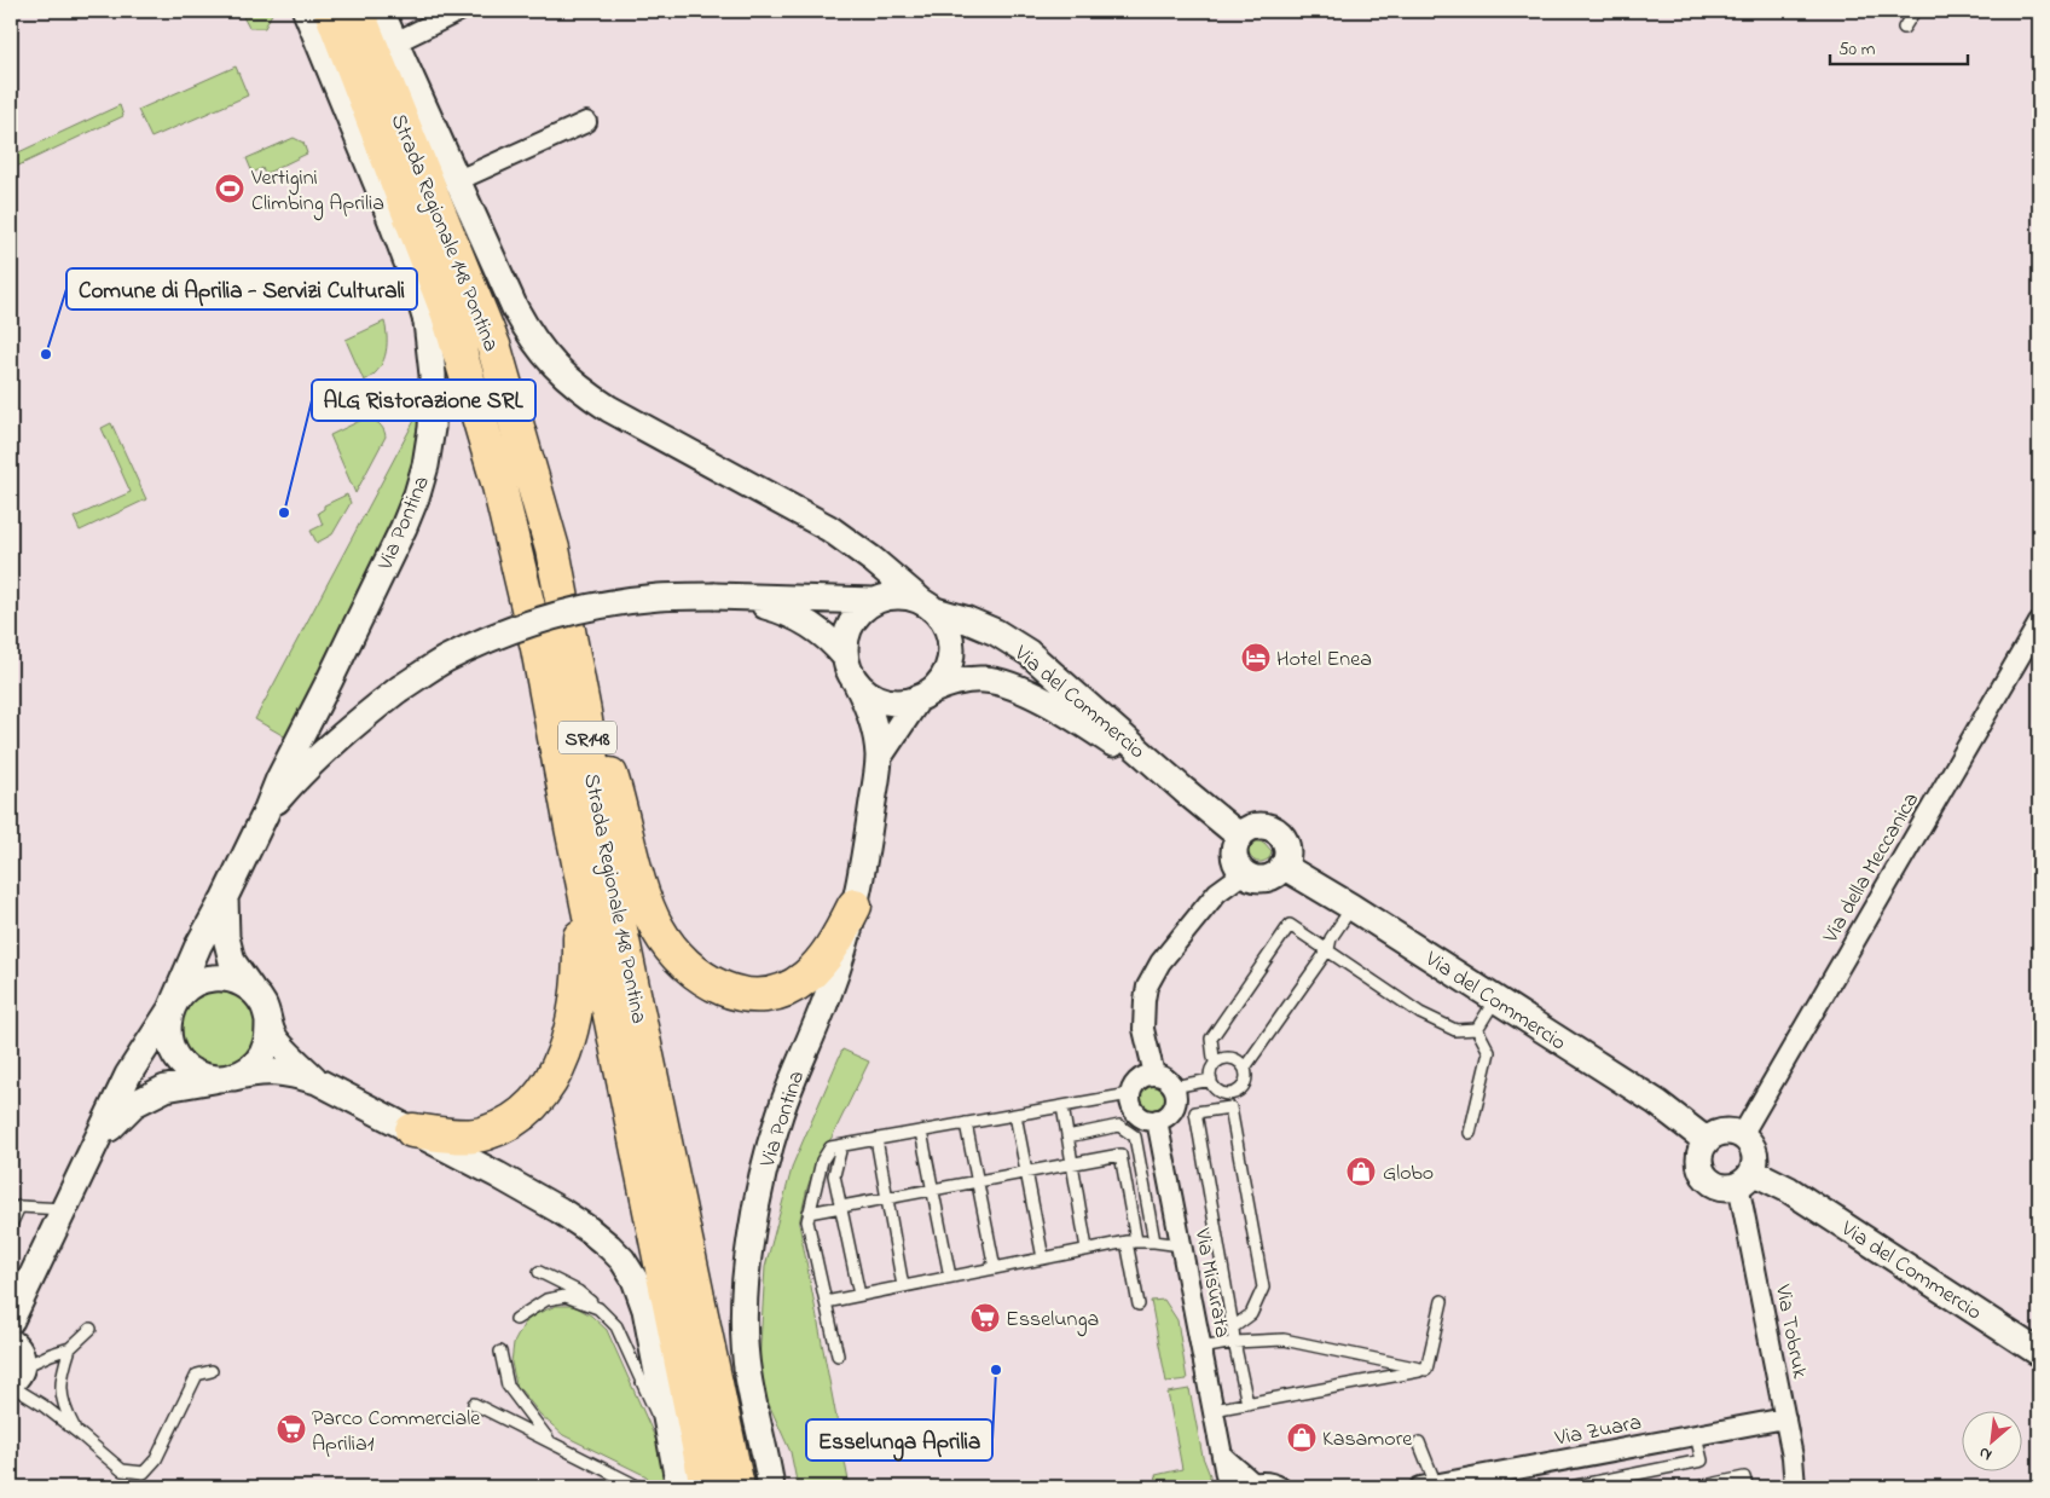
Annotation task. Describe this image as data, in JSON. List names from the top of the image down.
{
  "streets": {
    "highway": ["Strada Regionale 148 Pontina", "SR148"],
    "street": [
      "Via Pontina",
      "Via del Commercio",
      "Via della Meccanica",
      "Via Misurata",
      "Via Tobruk",
      "Via Zuara"
    ]
  },
  "crossings": [
    ["Via Pontina", "Via del Commercio"],
    ["Via del Commercio", "Via della Meccanica"],
    ["Via del Commercio", "Via Tobruk"],
    ["Via della Meccanica", "Via Tobruk"],
    ["Via Tobruk", "Via Zuara"]
  ],
  "places": {
    "sports": ["Vertigini Climbing Aprilia"],
    "other": ["Comune di Aprilia - Servizi Culturali", "ALG Ristorazione SRL", "Esselunga Aprilia"],
    "hotel": ["Hotel Enea"],
    "shop": ["Globo", "Kasamore"],
    "supermarket": ["Esselunga", "Parco Commerciale Aprilia1"]
  },
  "scale_bar": "50 m",
  "north": "bottom left"
}
